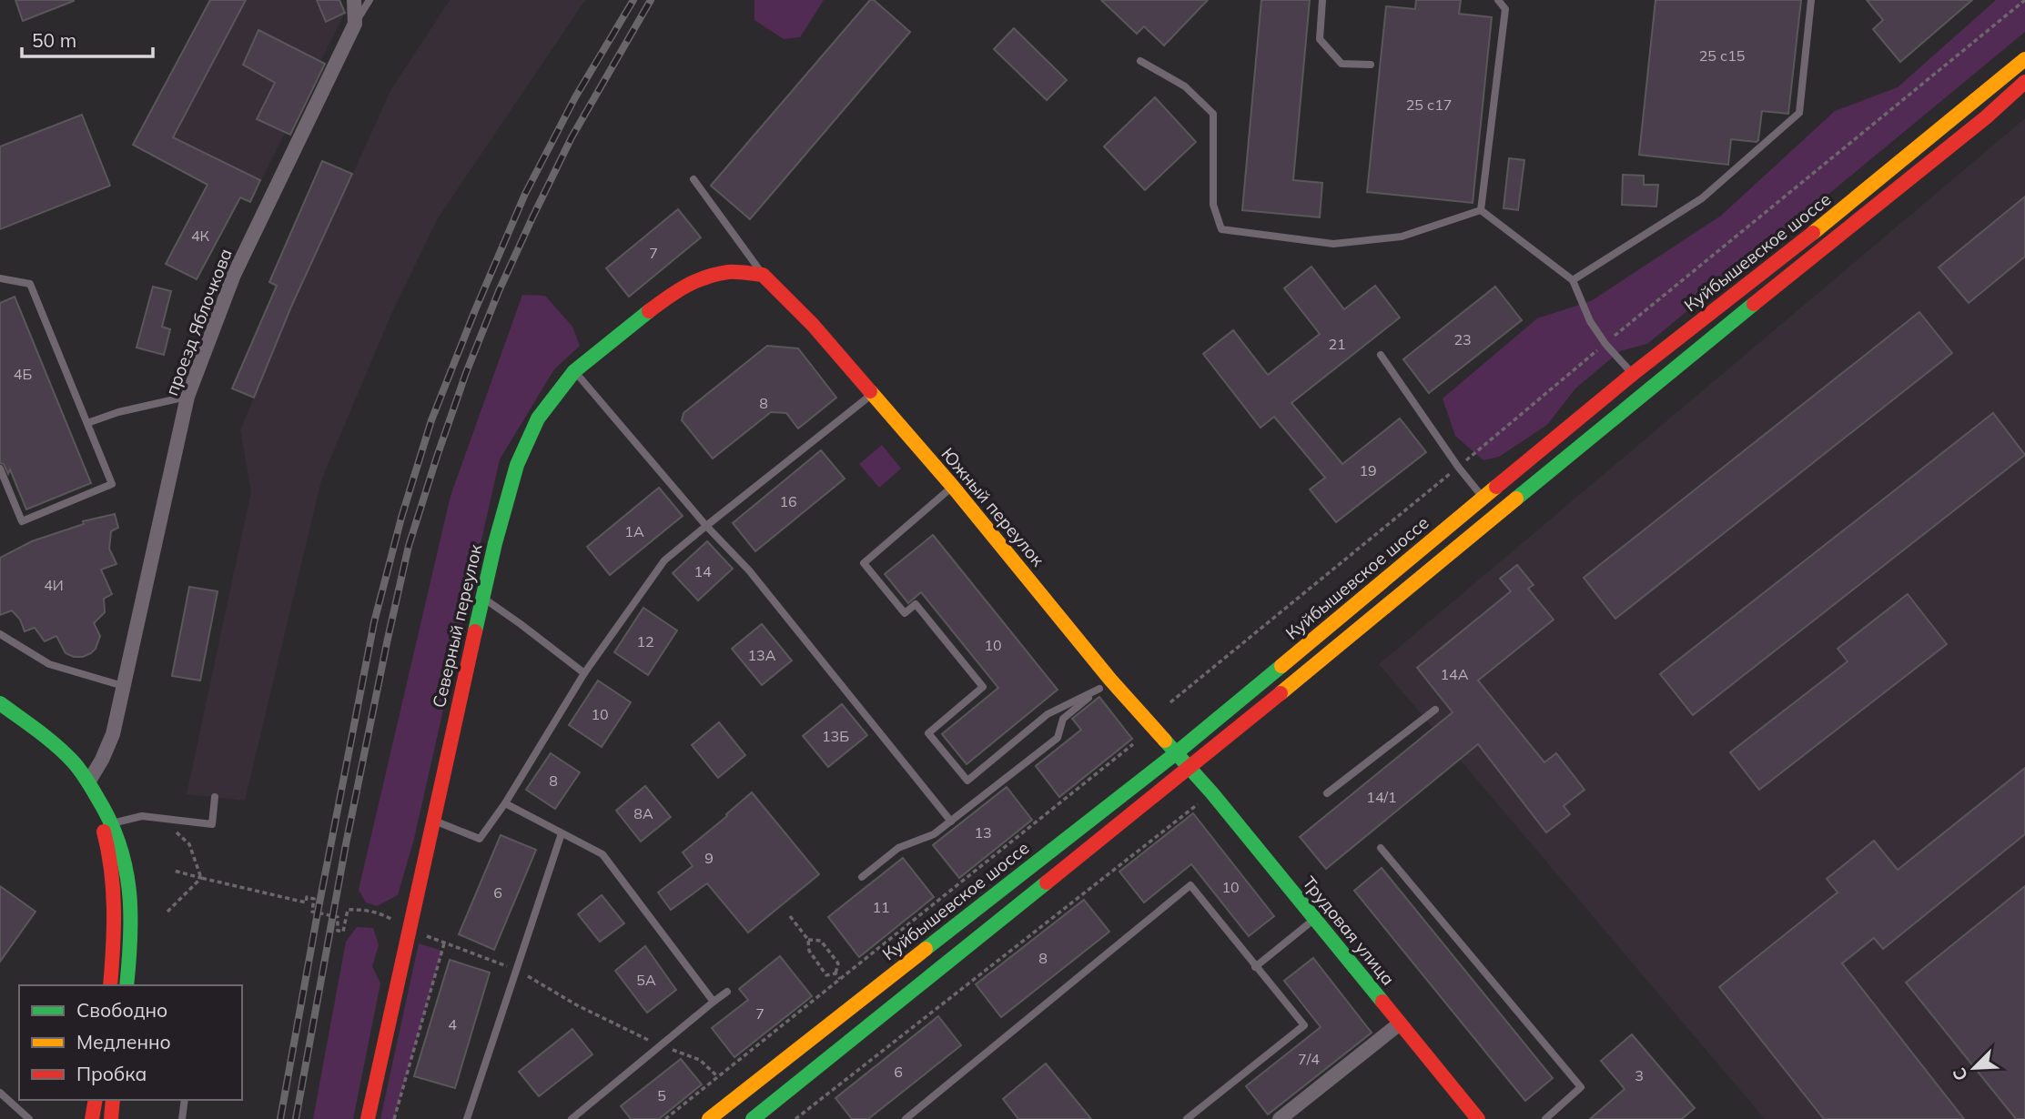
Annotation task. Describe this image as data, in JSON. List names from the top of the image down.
{
  "streets": {
    "main road": [
      "Куйбышевское шоссе",
      "Южный переулок",
      "Северный переулок",
      "Трудовая улица"
    ],
    "street": ["проезд Яблочкова"]
  },
  "crossings": [
    ["Куйбышевское шоссе", "Южный переулок"],
    ["Южный переулок", "Северный переулок"],
    ["Южный переулок", "Трудовая улица"]
  ],
  "house_numbers": [
    "25 с15",
    "25 с17",
    "4К",
    "7",
    "23",
    "21",
    "4Б",
    "8",
    "19",
    "16",
    "1А",
    "14",
    "4И",
    "12",
    "10",
    "13А",
    "14А",
    "10",
    "13Б",
    "8",
    "14/1",
    "8А",
    "13",
    "9",
    "10",
    "6",
    "11",
    "8",
    "5А",
    "7",
    "4",
    "7/4",
    "6",
    "3",
    "5"
  ],
  "legend": ["Свободно", "Медленно", "Пробка"],
  "scale_bar": "50 m",
  "north": "bottom left"
}
